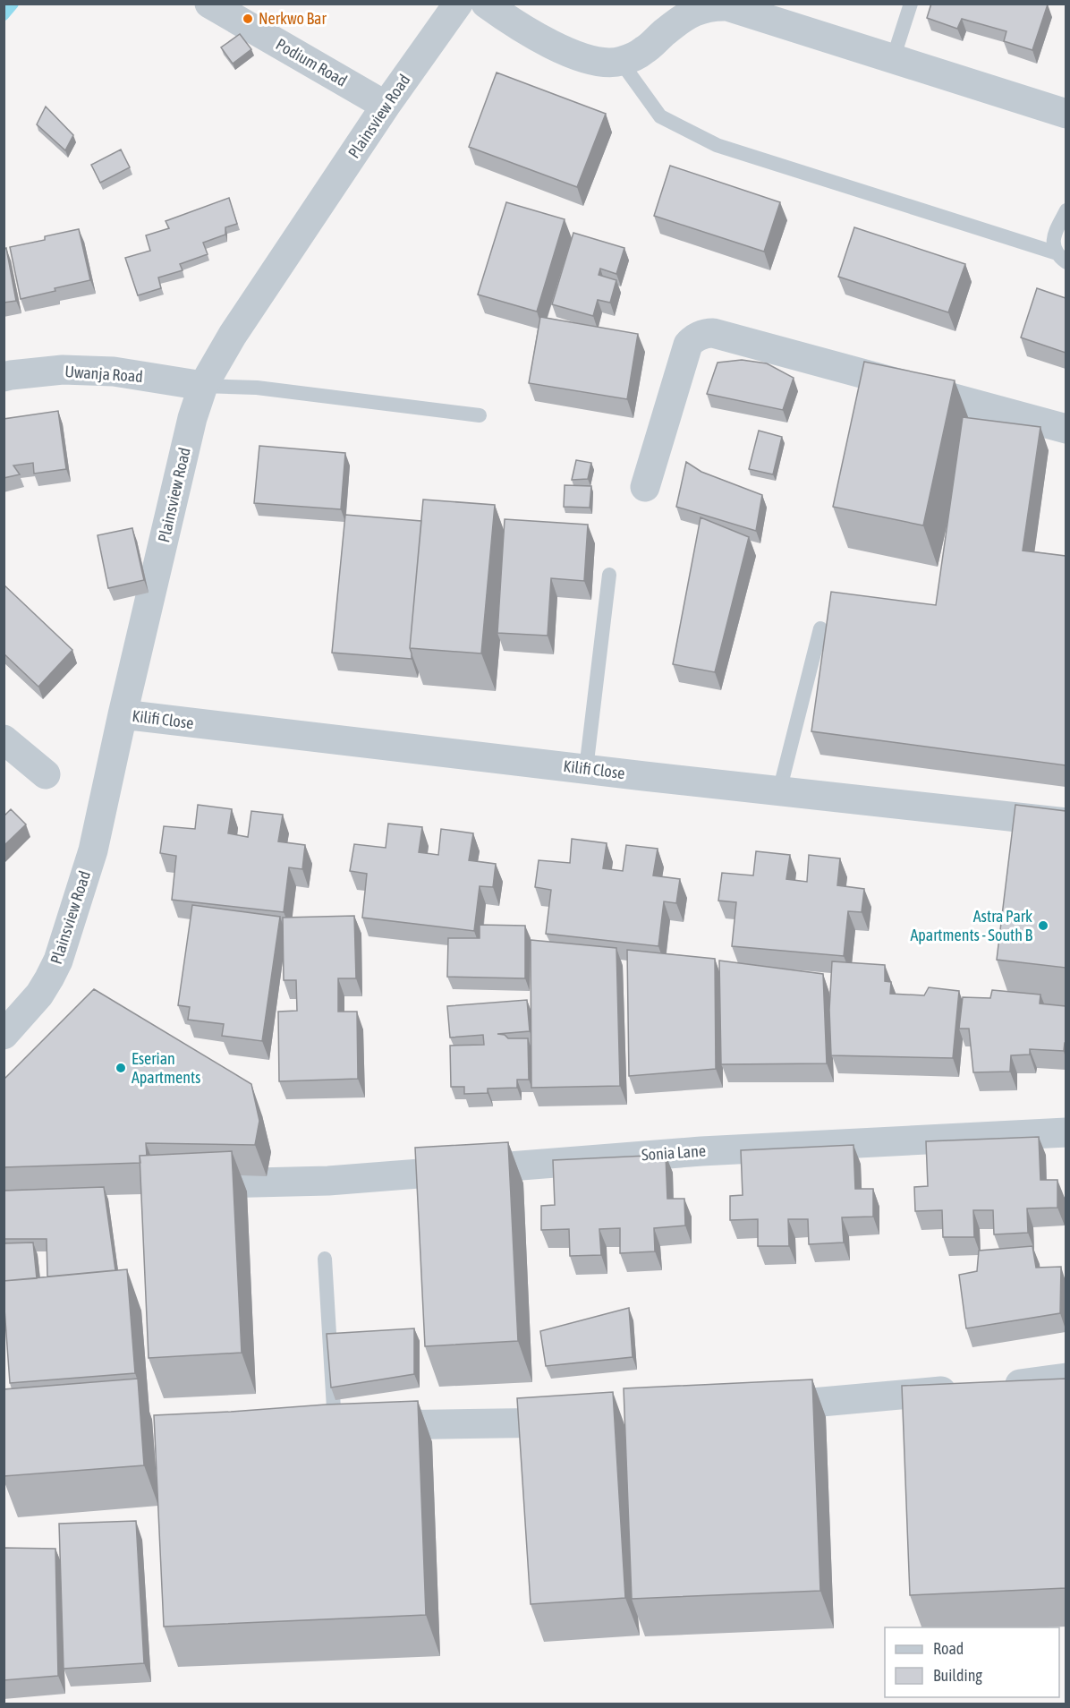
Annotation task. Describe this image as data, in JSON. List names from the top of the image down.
{
  "streets": {
    "street": [
      "Podium Road",
      "Plainsview Road",
      "Uwanja Road",
      "Kilifi Close",
      "Sonia Lane"
    ]
  },
  "crossings": [
    ["Podium Road", "Plainsview Road"],
    ["Plainsview Road", "Uwanja Road"],
    ["Plainsview Road", "Kilifi Close"]
  ],
  "places": ["Nerkwo Bar", "Astra Park Apartments - South B", "Eserian Apartments"],
  "legend": ["Road", "Building"]
}
